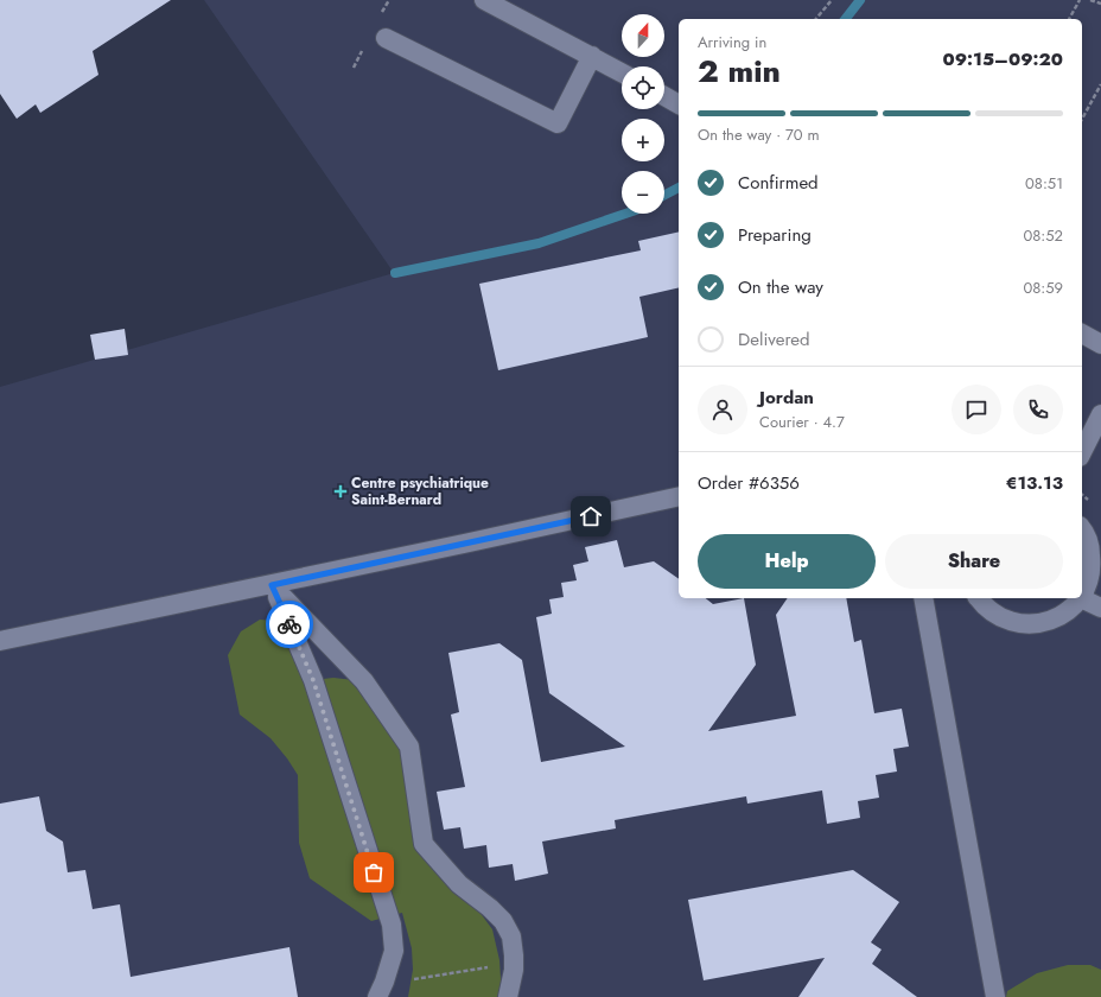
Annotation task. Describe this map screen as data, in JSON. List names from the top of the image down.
{
  "places": {
    "health": ["Centre psychiatrique Saint-Bernard"]
  },
  "north": "top",
  "page": {
    "map_buttons": ["+", "−"],
    "heading": ["2 min", "Arriving in", "09:15–09:20"],
    "panel": [
      "Jordan",
      "Courier · 4.7",
      "Order #6356",
      "€13.13"
    ],
    "bar": "On the way · 70 m",
    "list": [
      ["Confirmed", "08:51"],
      ["Preparing", "08:52"],
      ["On the way", "08:59"],
      "Delivered"
    ],
    "buttons": ["Help", "Share"]
  }
}
